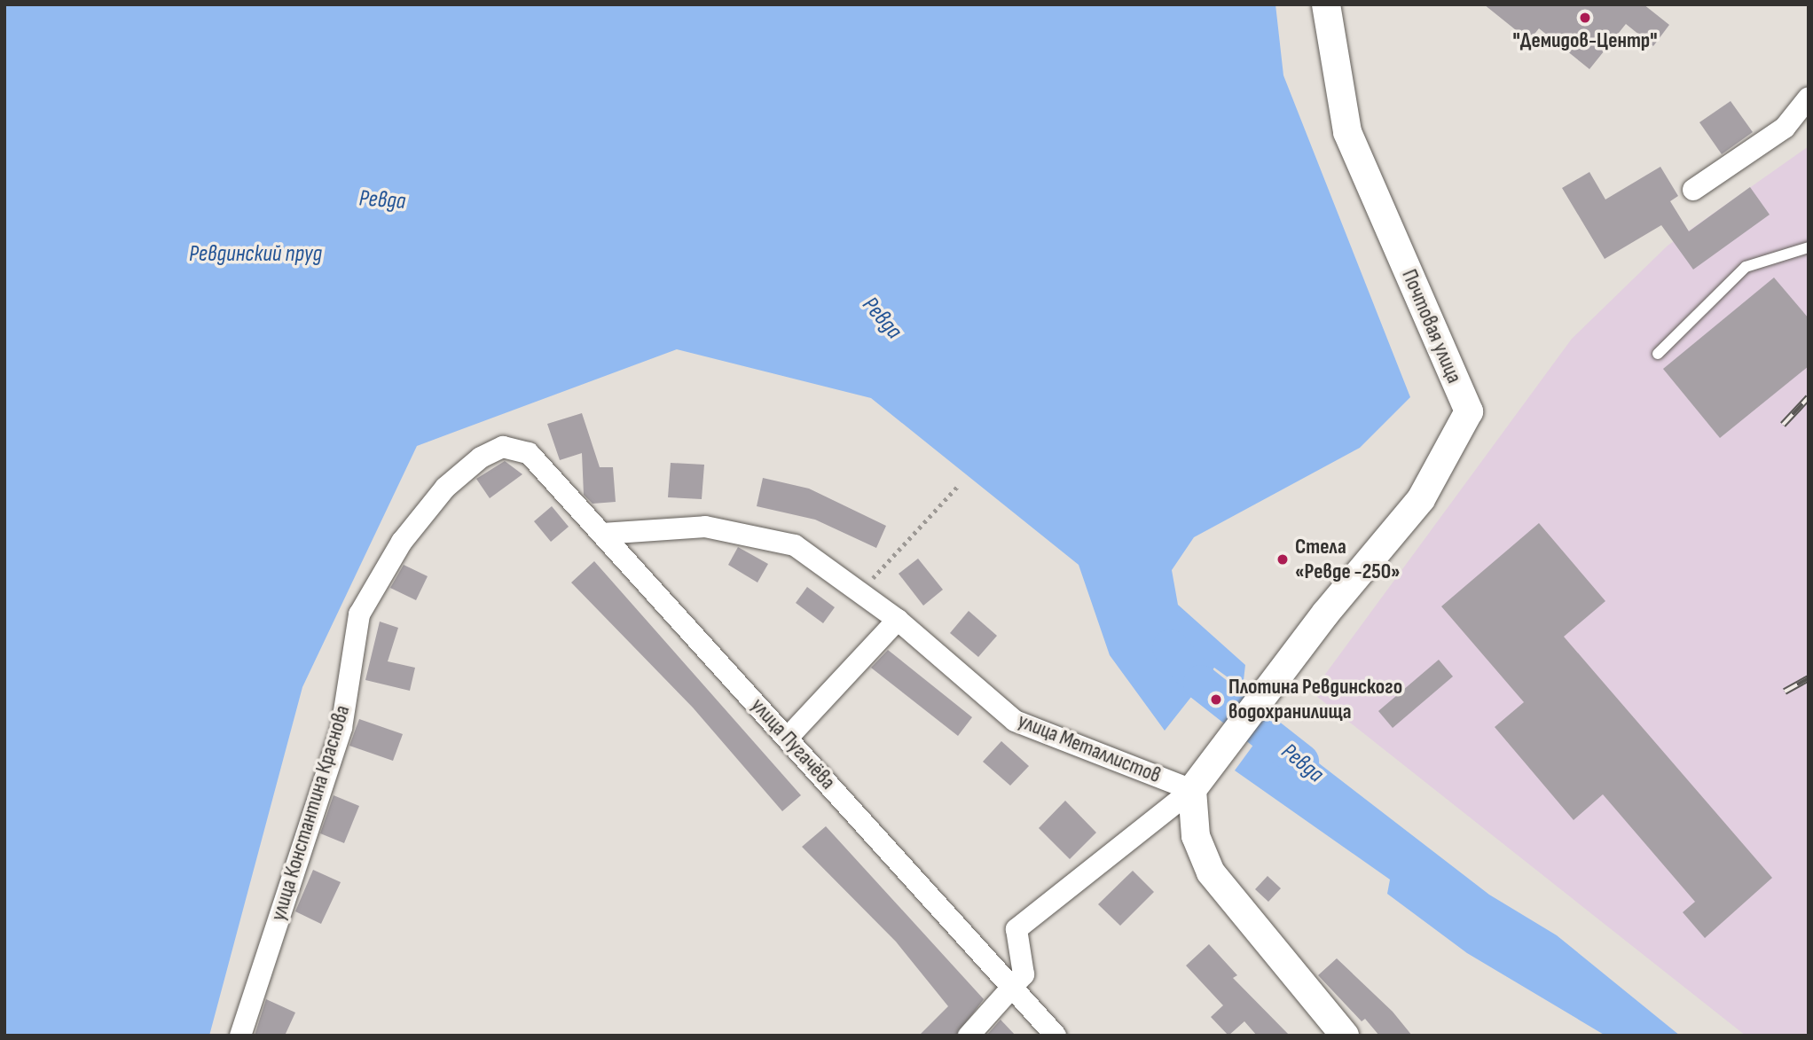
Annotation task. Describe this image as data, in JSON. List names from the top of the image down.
{
  "streets": {
    "street": [
      "Почтовая улица",
      "улица Пугачёва",
      "улица Металлистов",
      "улица Константина Краснова"
    ]
  },
  "crossings": [
    ["Почтовая улица", "улица Металлистов"],
    ["улица Пугачёва", "улица Металлистов"],
    ["улица Пугачёва", "улица Константина Краснова"]
  ],
  "water": ["Ревда", "Ревдинский пруд"],
  "places": ["\"Демидов-Центр\"", "Стела «Ревде -250»", "Плотина Ревдинского водохранилища"]
}
